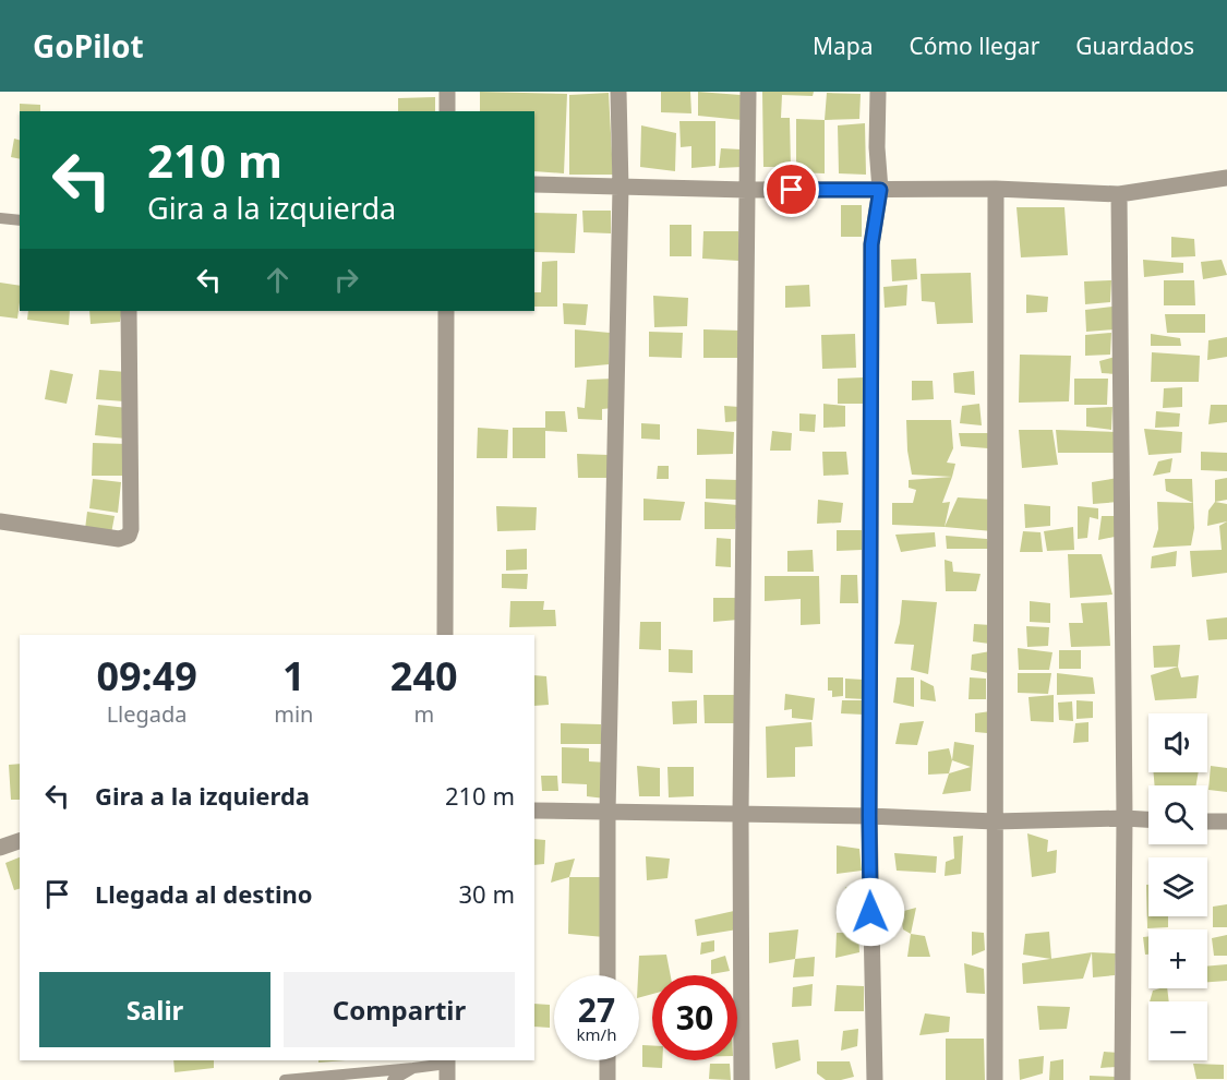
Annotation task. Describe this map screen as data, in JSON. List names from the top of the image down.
{
  "page": {
    "header": "GoPilot",
    "nav": ["Mapa", "Cómo llegar", "Guardados"],
    "turn": ["210 m", "Gira a la izquierda"],
    "eta": [
      "09:49",
      "Llegada",
      "1",
      "min",
      "240",
      "m"
    ],
    "map_buttons": ["+", "−"],
    "list": [
      {
        "name": "Gira a la izquierda",
        "value": "210 m"
      },
      {
        "name": "Llegada al destino",
        "value": "30 m"
      }
    ],
    "buttons": ["Salir", "Compartir"],
    "speed": "27 km/h",
    "limit": "30"
  }
}
